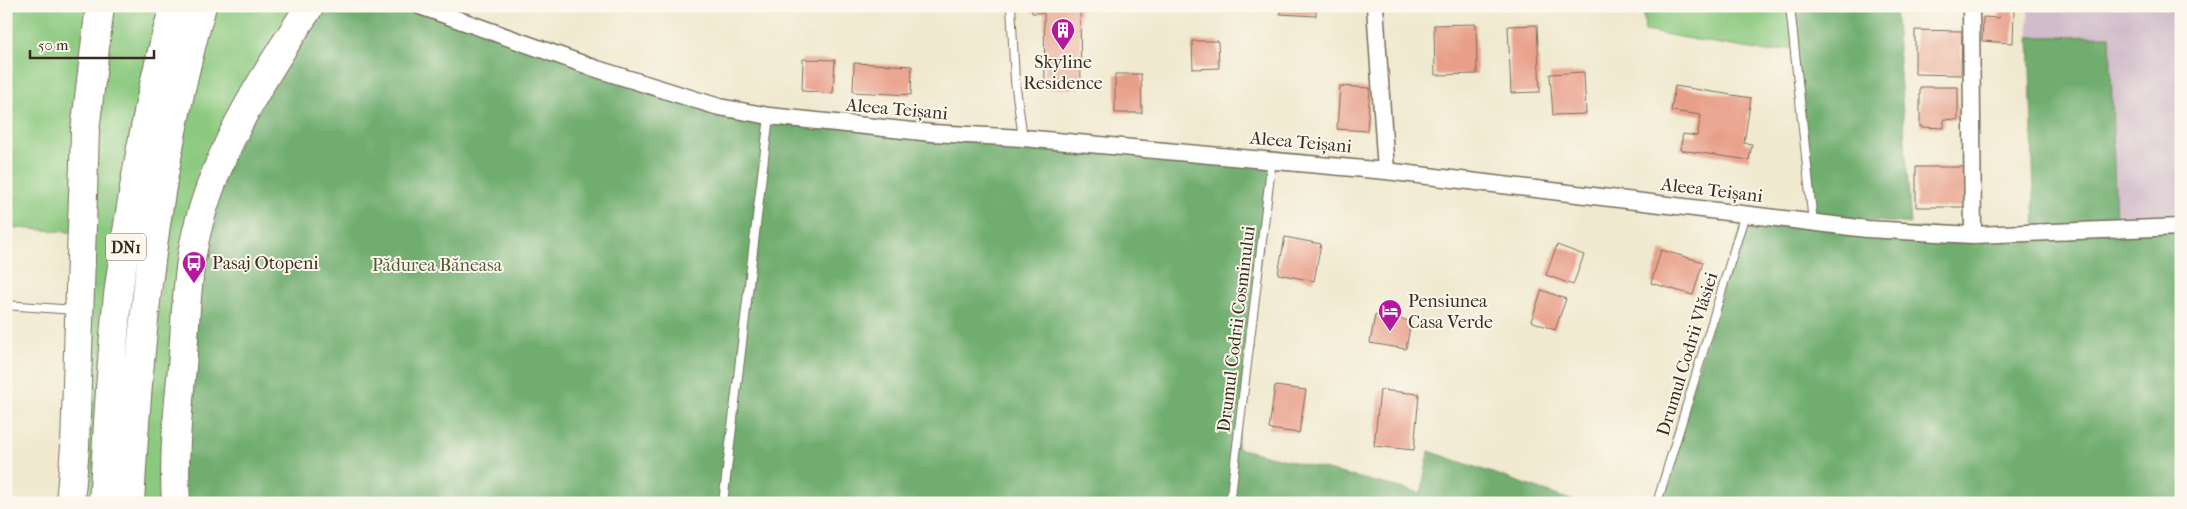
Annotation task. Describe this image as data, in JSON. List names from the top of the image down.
{
  "streets": {
    "highway": ["DN1"],
    "street": ["Aleea Teișani"],
    "lane": ["Drumul Codrii Cosminului", "Drumul Codrii Vlăsiei"]
  },
  "crossings": [
    ["Aleea Teișani", "Drumul Codrii Cosminului"],
    ["Aleea Teișani", "Drumul Codrii Vlăsiei"]
  ],
  "parks": ["Pădurea Băneasa"],
  "places": {
    "building": ["Skyline Residence"],
    "bus stop": ["Pasaj Otopeni"],
    "hotel": ["Pensiunea Casa Verde"]
  },
  "scale_bar": "50 m"
}
